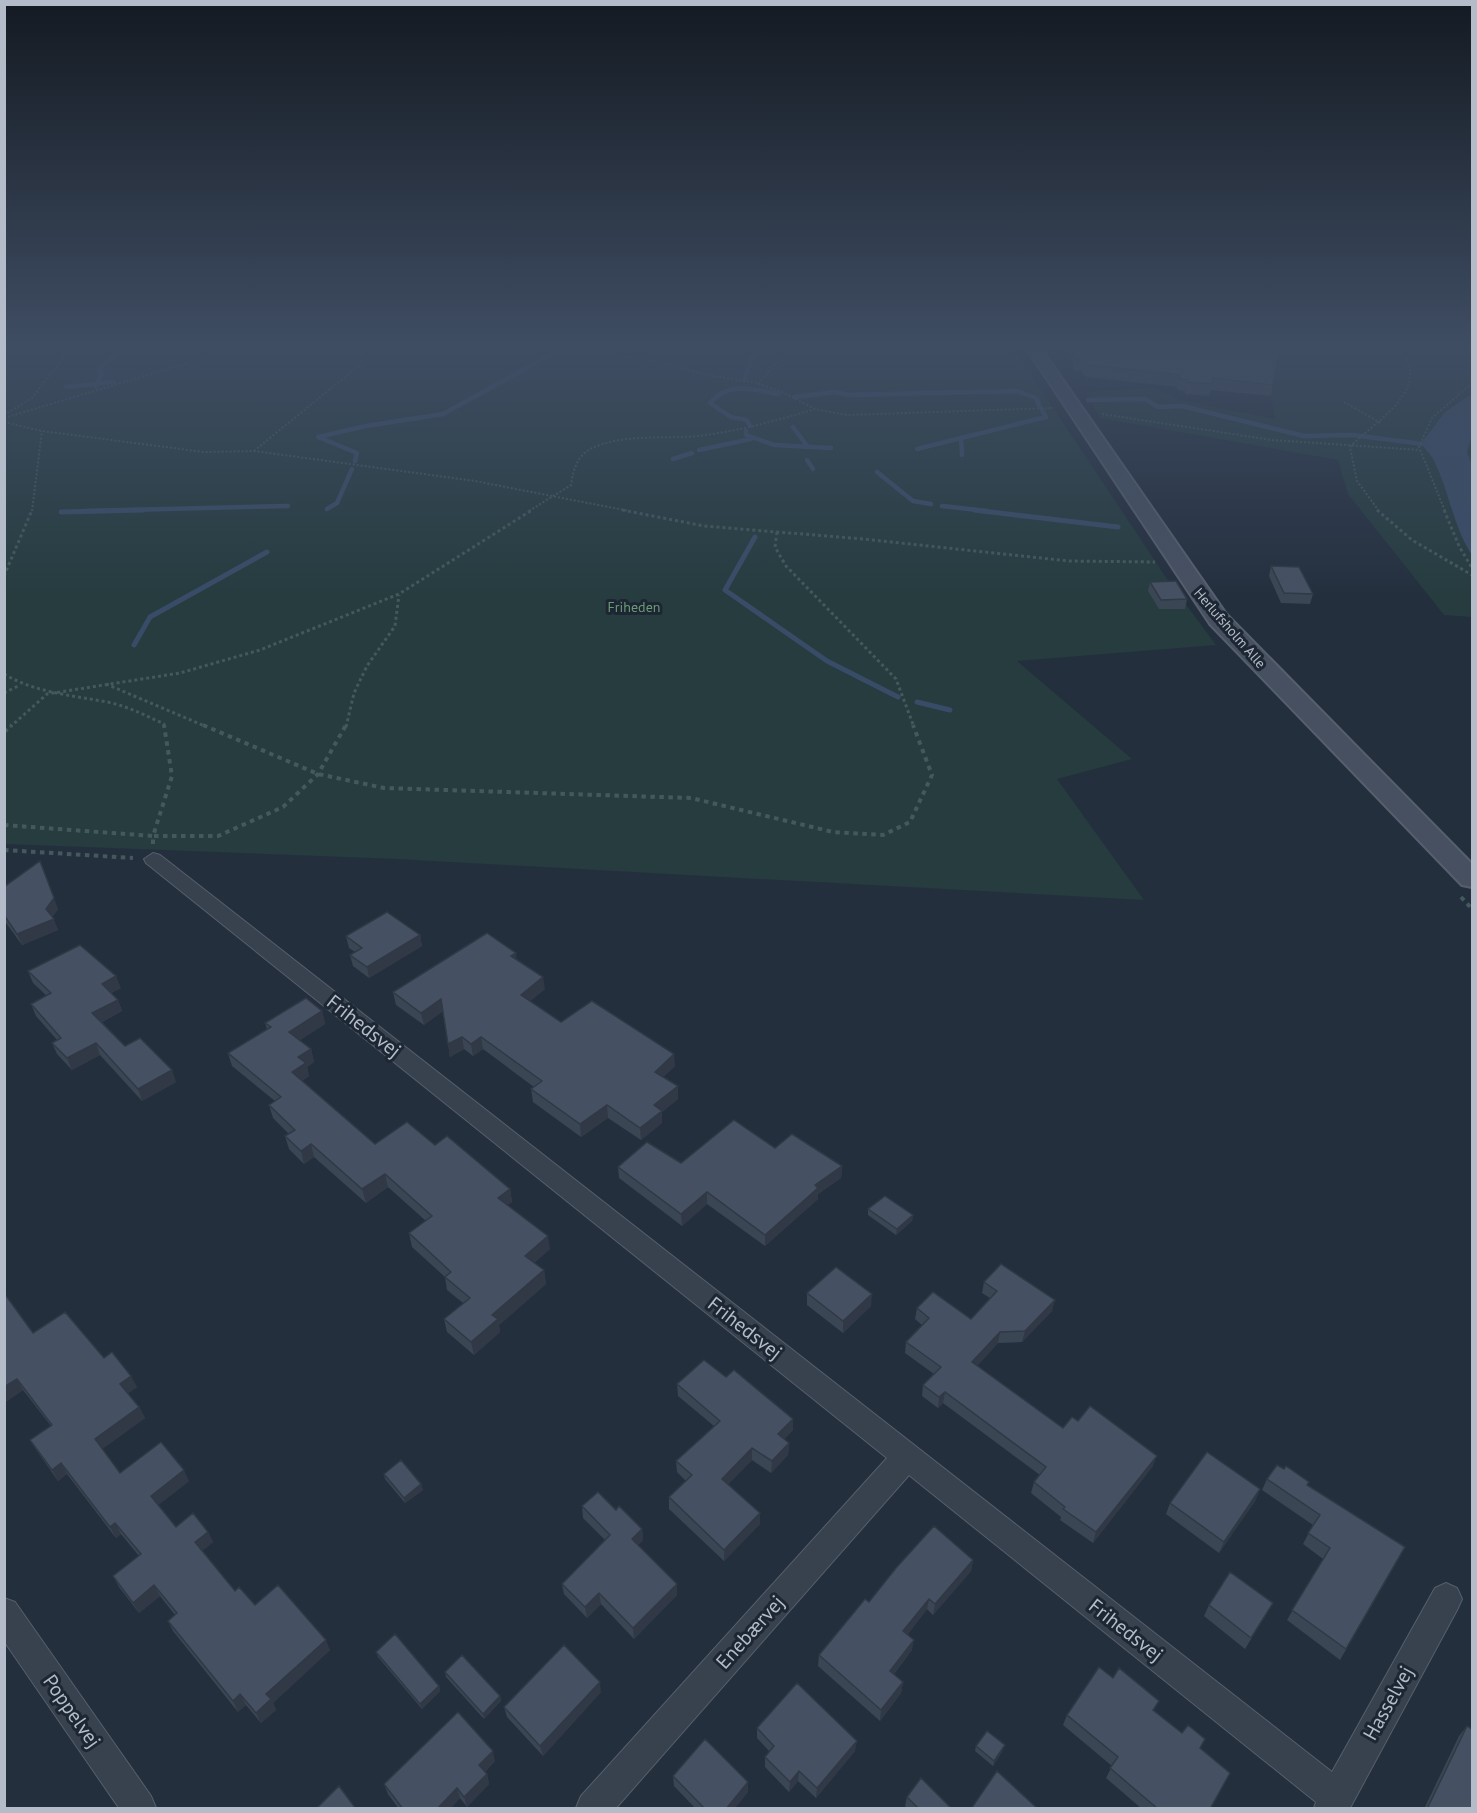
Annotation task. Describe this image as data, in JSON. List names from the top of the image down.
{
  "streets": {
    "street": [
      "Herlufsholm Alle",
      "Frihedsvej",
      "Enebærvej",
      "Hasselvej",
      "Poppelvej"
    ]
  },
  "crossings": [
    ["Frihedsvej", "Enebærvej"],
    ["Frihedsvej", "Hasselvej"]
  ],
  "parks": ["Friheden"]
}
